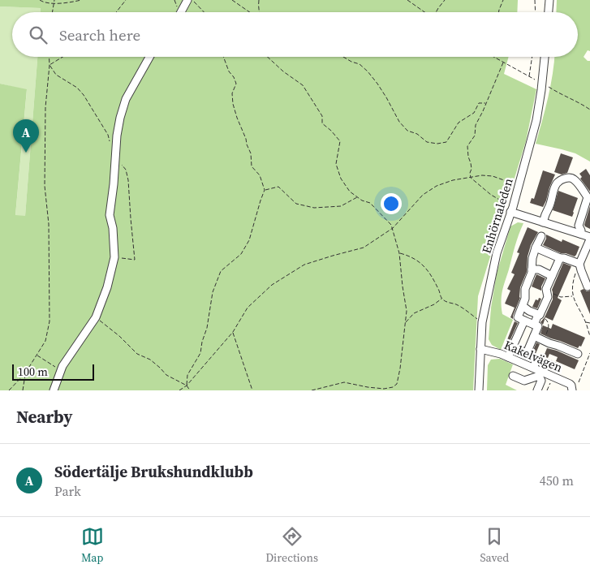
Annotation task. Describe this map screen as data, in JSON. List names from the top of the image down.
{
  "streets": {
    "street": ["Enhörnaleden", "Kakelvägen"]
  },
  "crossings": [
    ["Enhörnaleden", "Kakelvägen"]
  ],
  "scale_bar": "100 m",
  "page": {
    "search": "Search here",
    "pins": "A",
    "scale": "100 m",
    "heading": "Nearby",
    "list": [
      {
        "mark": "A",
        "name": "Södertälje Brukshundklubb",
        "note": "Park",
        "value": "450 m"
      }
    ],
    "nav": ["Map", "Directions", "Saved"]
  }
}
